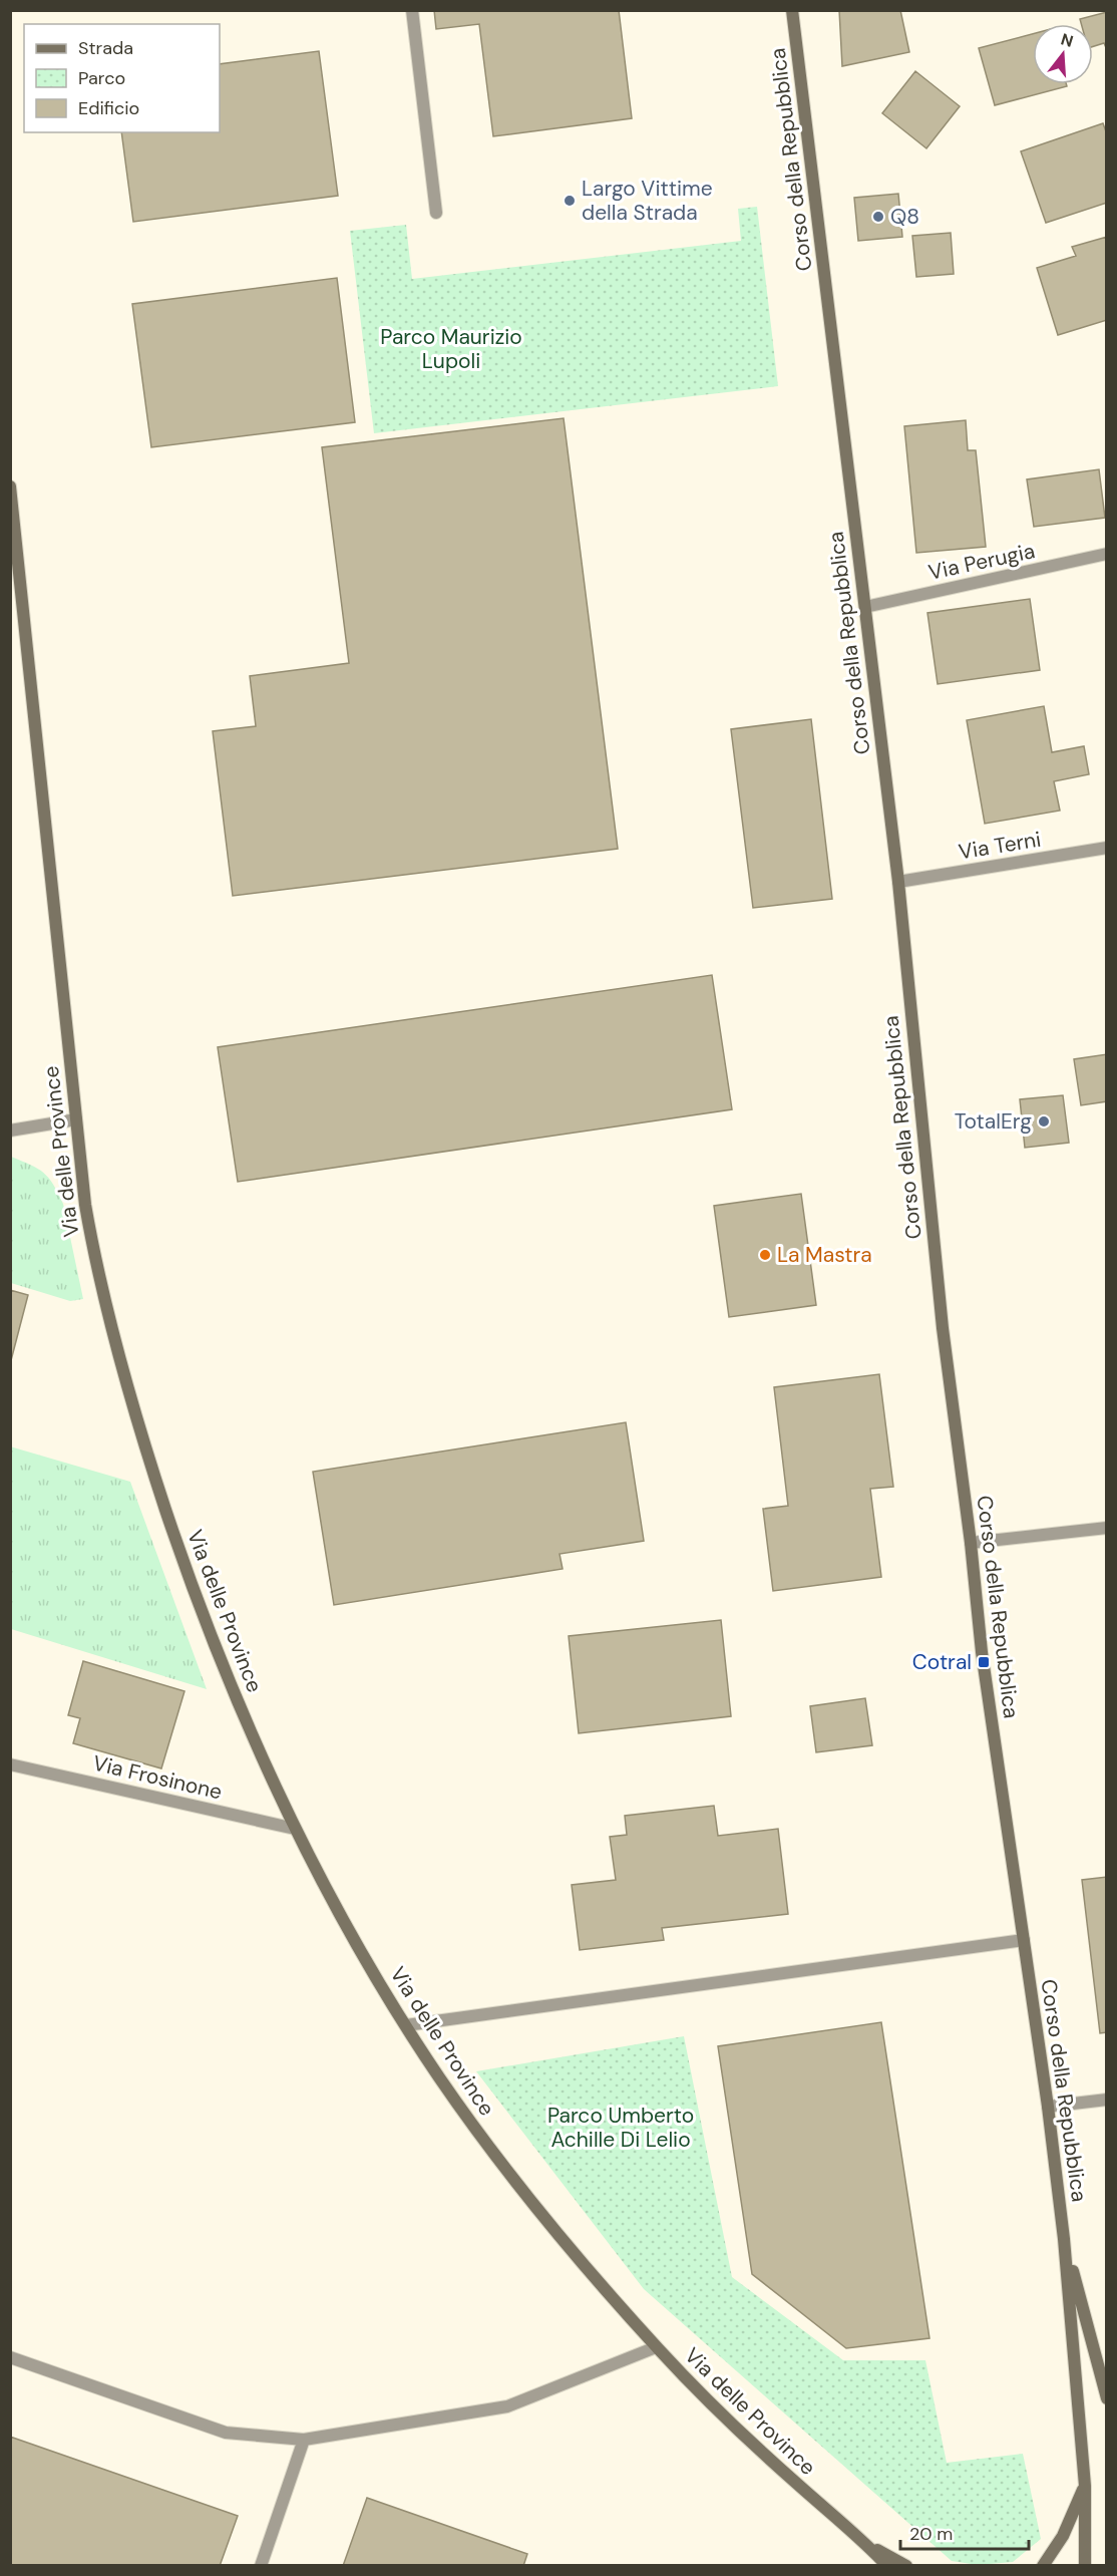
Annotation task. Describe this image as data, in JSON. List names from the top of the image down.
{
  "streets": {
    "street": [
      "Corso della Repubblica",
      "Via Perugia",
      "Via Terni",
      "Via delle Province",
      "Via Frosinone"
    ]
  },
  "crossings": [
    ["Corso della Repubblica", "Via Perugia"],
    ["Corso della Repubblica", "Via Terni"],
    ["Via delle Province", "Via Frosinone"]
  ],
  "parks": ["Parco Maurizio Lupoli", "Parco Umberto Achille Di Lelio"],
  "places": {
    "other": [
      "Largo Vittime della Strada",
      "Q8",
      "TotalErg",
      "La Mastra"
    ],
    "transit": ["Cotral"]
  },
  "legend": ["Strada", "Parco", "Edificio"],
  "scale_bar": "20 m",
  "north": "top"
}
